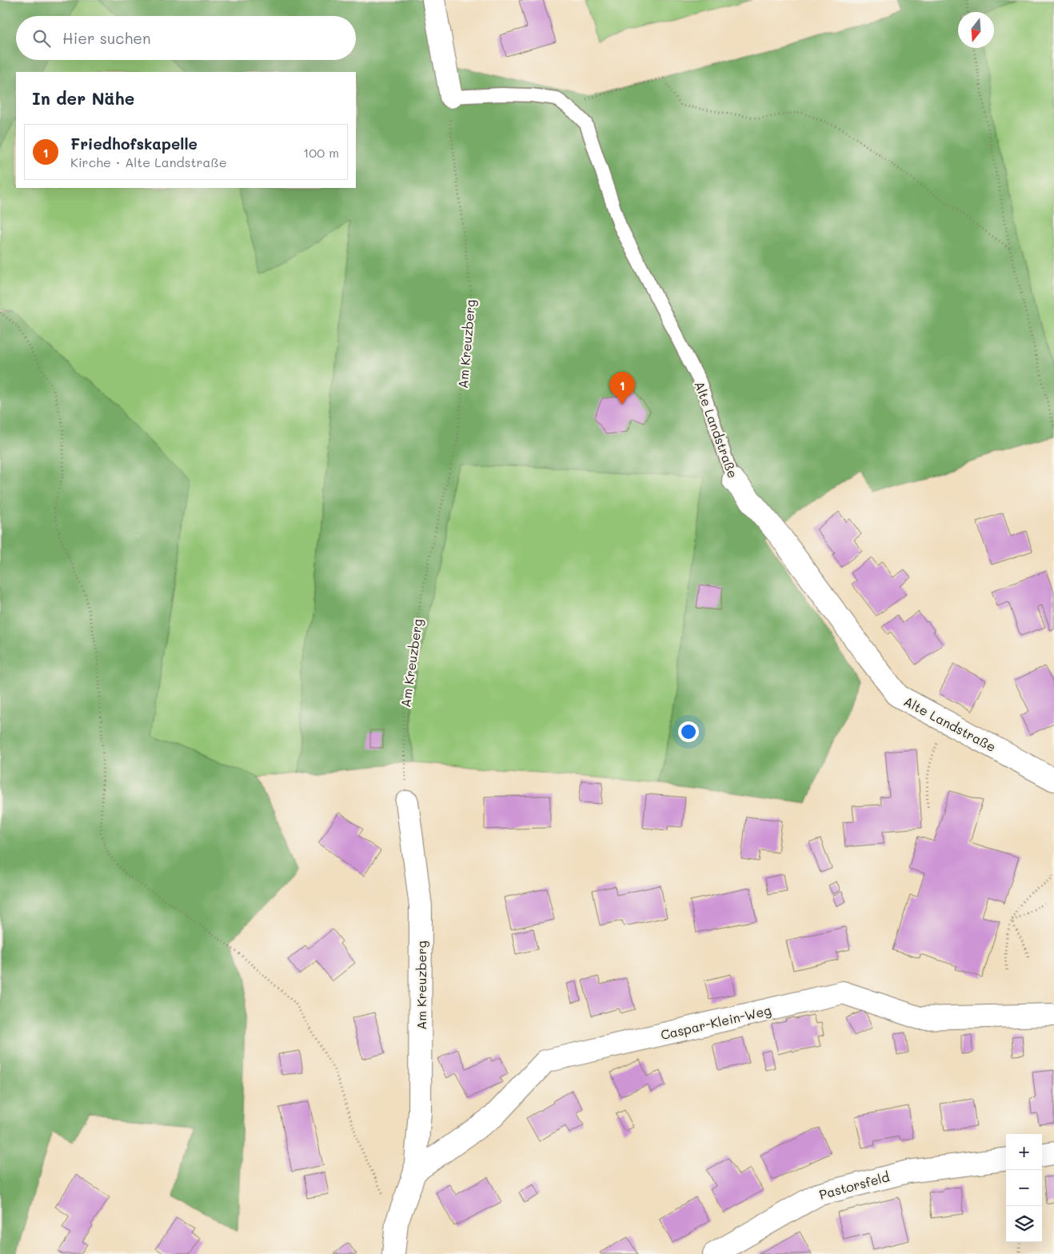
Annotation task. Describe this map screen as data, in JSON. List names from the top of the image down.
{
  "streets": {
    "street": [
      "Am Kreuzberg",
      "Alte Landstraße",
      "Caspar-Klein-Weg",
      "Pastorsfeld"
    ]
  },
  "crossings": [
    ["Am Kreuzberg", "Alte Landstraße"],
    ["Am Kreuzberg", "Caspar-Klein-Weg"]
  ],
  "north": "bottom",
  "page": {
    "search": "Hier suchen",
    "heading": "In der Nähe",
    "list": [
      {
        "mark": "1",
        "name": "Friedhofskapelle",
        "note": "Kirche · Alte Landstraße",
        "value": "100 m"
      }
    ],
    "pins": "1",
    "map_buttons": ["+", "−"]
  }
}
